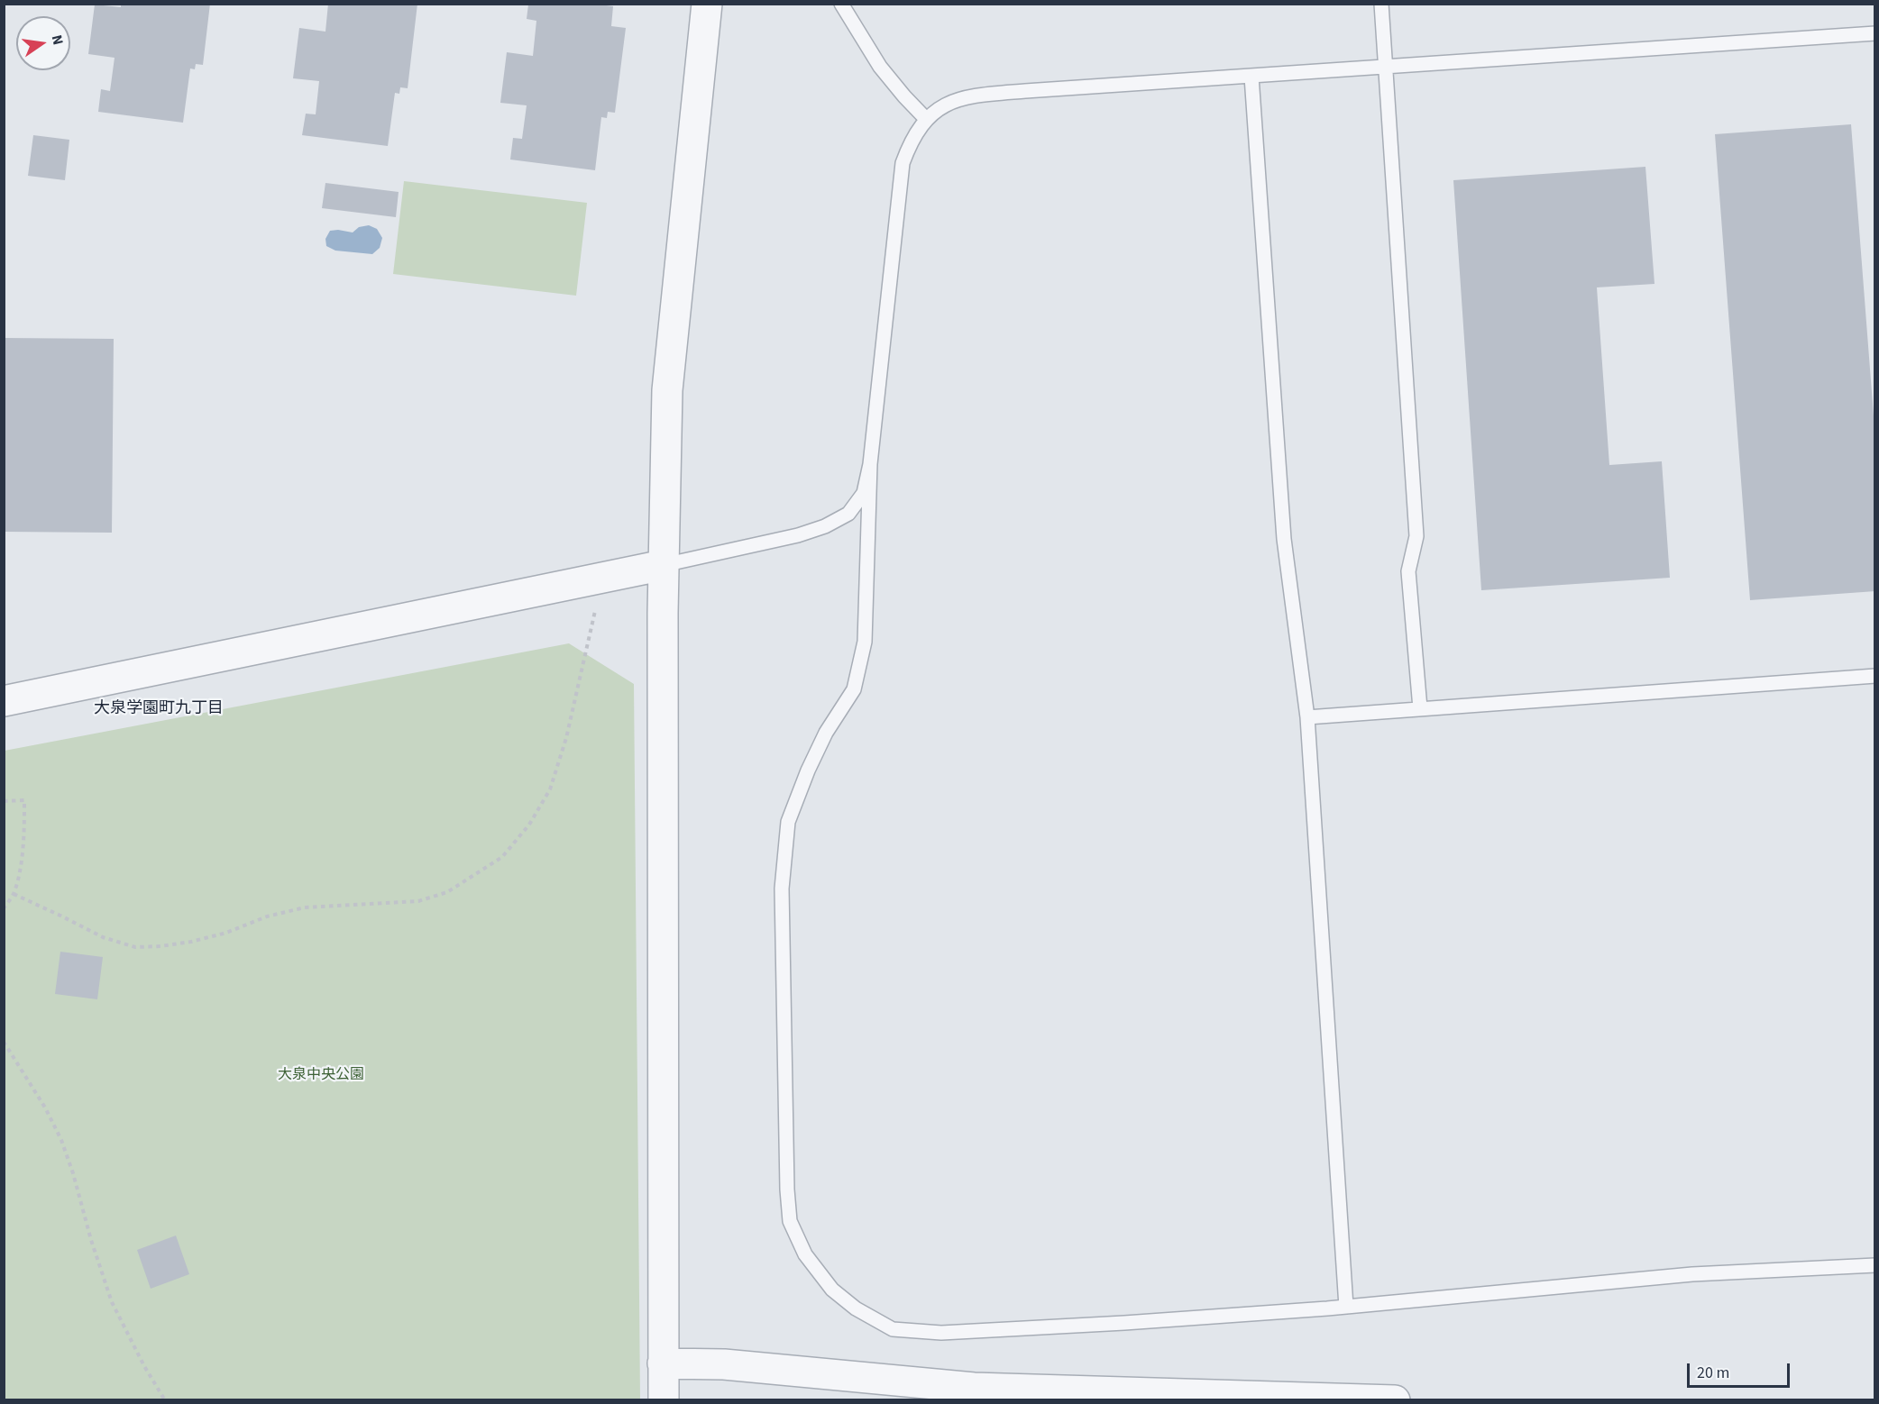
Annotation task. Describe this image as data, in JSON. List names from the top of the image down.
{
  "districts": ["大泉学園町九丁目"],
  "parks": ["大泉中央公園"],
  "scale_bar": "20 m",
  "north": "right"
}
